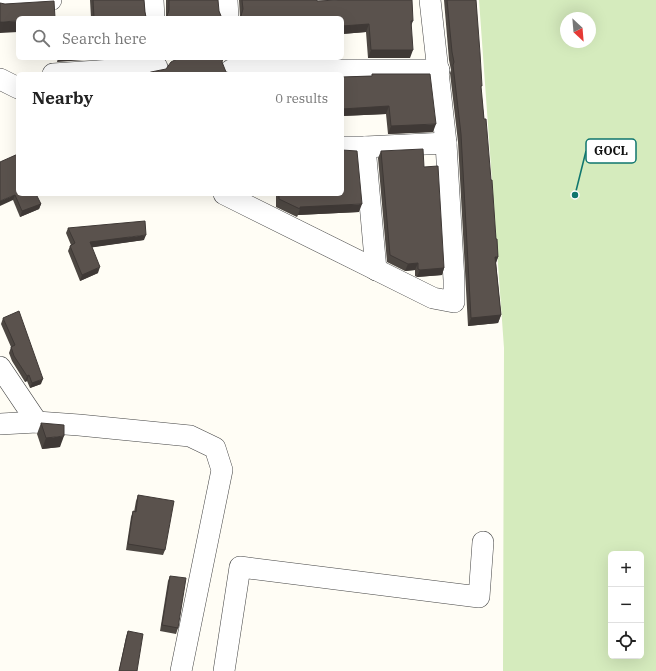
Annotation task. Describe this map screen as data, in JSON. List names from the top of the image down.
{
  "places": ["GOCL"],
  "north": "bottom right",
  "page": {
    "search": "Search here",
    "heading": ["Nearby", "0 results"],
    "map_buttons": ["+", "−"]
  }
}
